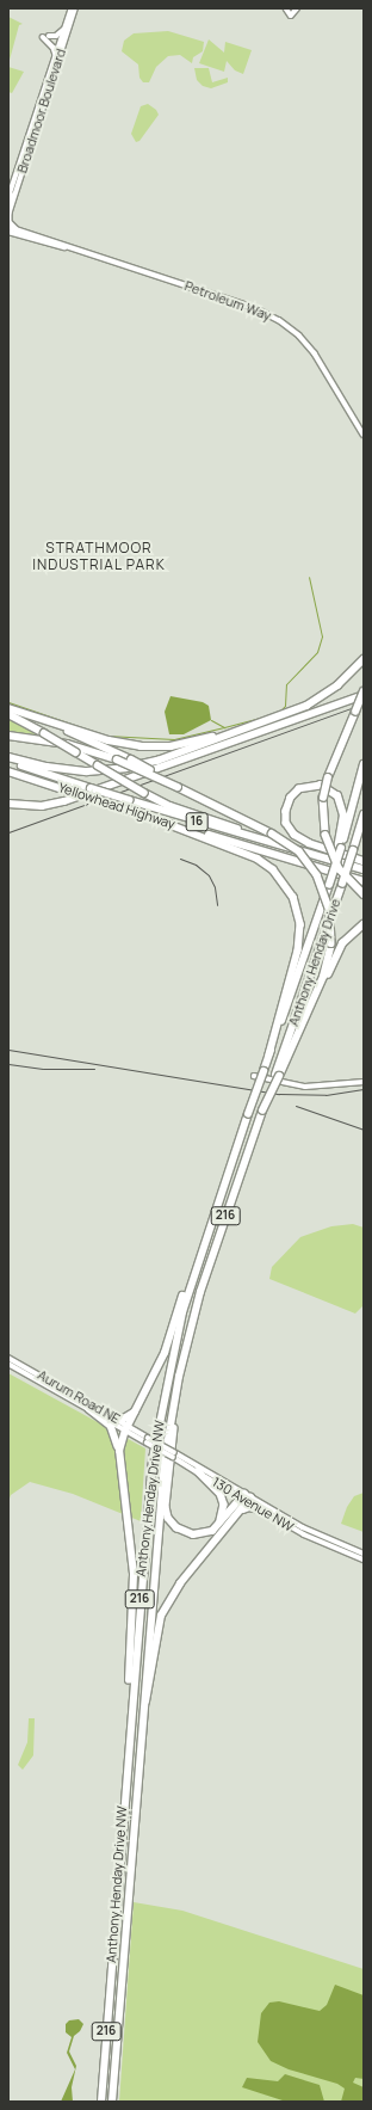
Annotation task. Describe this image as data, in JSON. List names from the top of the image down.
{
  "streets": {
    "highway": [
      "Yellowhead Highway",
      "16",
      "Anthony Henday Drive",
      "216",
      "Anthony Henday Drive NW"
    ],
    "main road": [
      "Broadmoor Boulevard",
      "Petroleum Way",
      "Aurum Road NE",
      "130 Avenue NW"
    ]
  },
  "crossings": [
    ["Anthony Henday Drive", "Anthony Henday Drive NW"],
    ["Aurum Road NE", "130 Avenue NW"]
  ],
  "districts": ["STRATHMOOR INDUSTRIAL PARK"]
}
